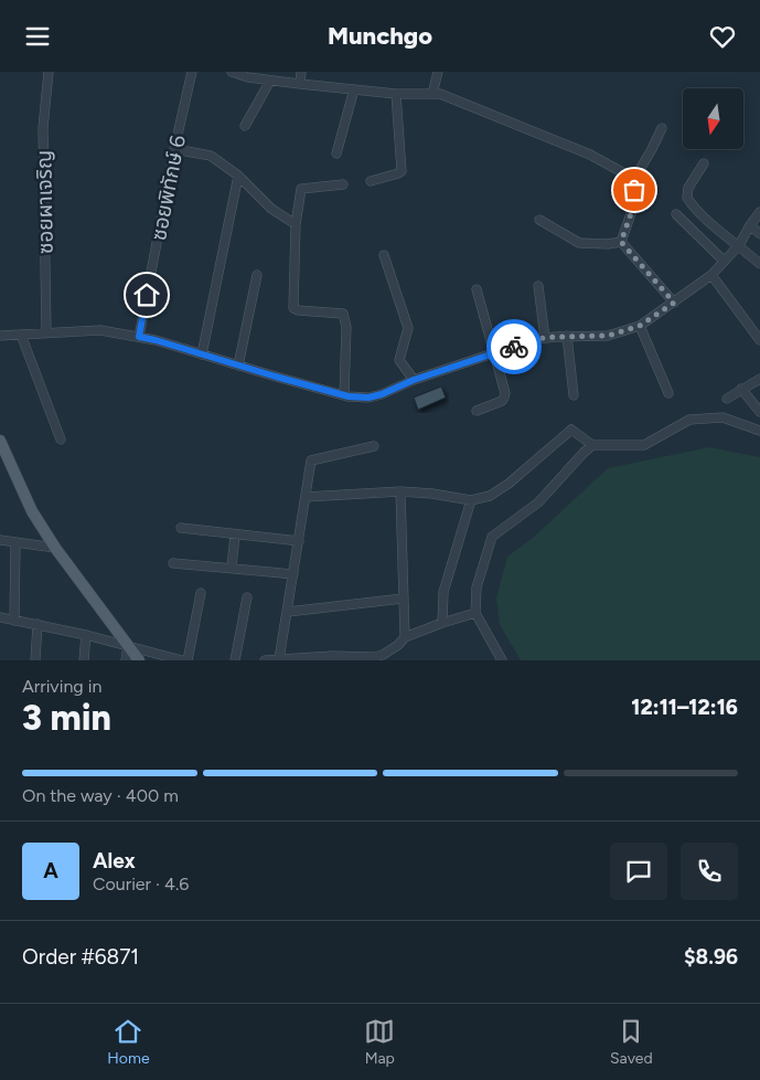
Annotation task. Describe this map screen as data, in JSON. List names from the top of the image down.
{
  "streets": {
    "street": ["ซอยพิทักษ์ 6", "ซอยผาเจริญ"]
  },
  "north": "bottom",
  "page": {
    "header": "Munchgo",
    "heading": ["3 min", "Arriving in", "12:11–12:16"],
    "panel": [
      "Alex",
      "Courier · 4.6",
      "Order #6871",
      "$8.96"
    ],
    "bar": "On the way · 400 m",
    "round": "A",
    "tabs": ["Home", "Map", "Saved"]
  }
}
